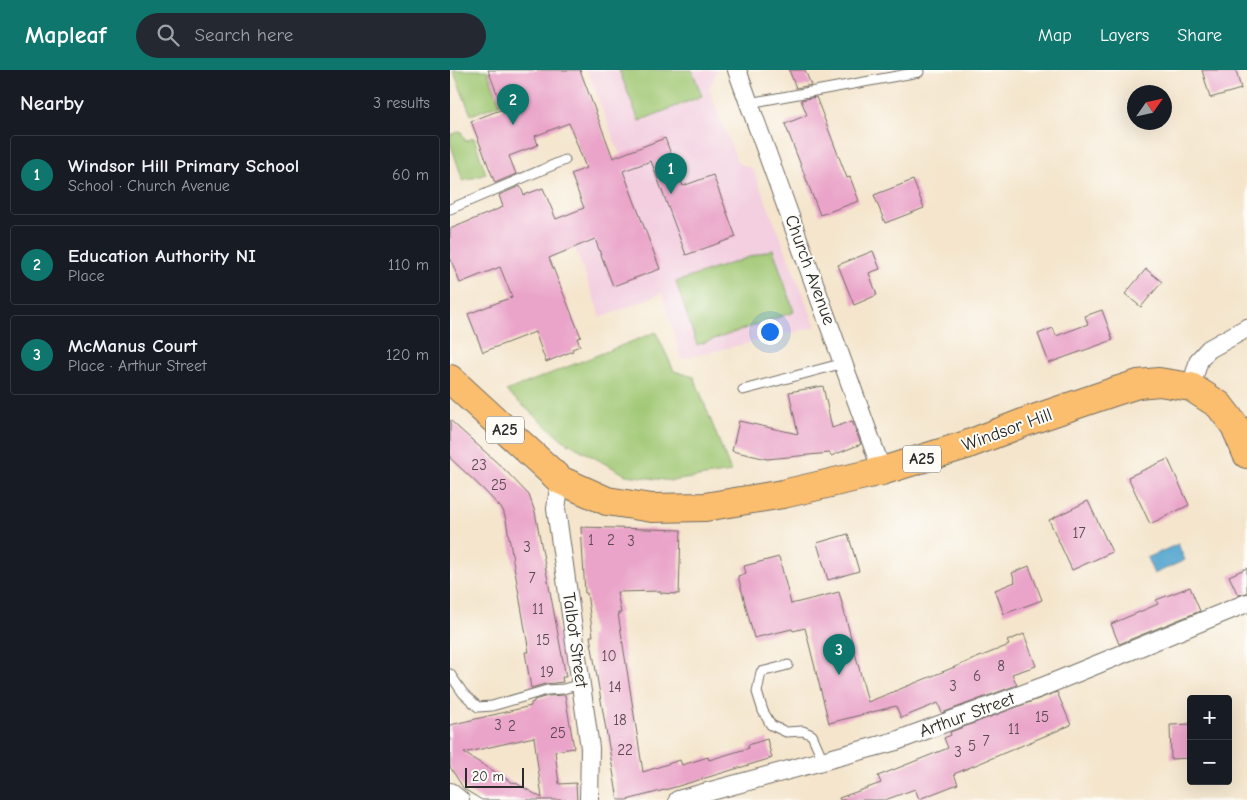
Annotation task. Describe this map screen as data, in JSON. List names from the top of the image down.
{
  "streets": {
    "main road": ["A25", "Windsor Hill"],
    "street": ["Church Avenue", "Talbot Street", "Arthur Street"]
  },
  "crossings": [
    ["Church Avenue", "Windsor Hill"],
    ["A25", "Windsor Hill"],
    ["A25", "Talbot Street"],
    ["Windsor Hill", "Talbot Street"]
  ],
  "house_numbers": [
    "23",
    "25",
    "17",
    "1",
    "2",
    "3",
    "3",
    "7",
    "11",
    "15",
    "10",
    "8",
    "19",
    "6",
    "3",
    "14",
    "15",
    "18",
    "3",
    "2",
    "11",
    "25",
    "7",
    "5",
    "22",
    "3"
  ],
  "scale_bar": "20 m",
  "north": "top right",
  "page": {
    "header": "Mapleaf",
    "search": "Search here",
    "nav": ["Map", "Layers", "Share"],
    "heading": ["Nearby", "3 results"],
    "pins": ["2", "1", "3"],
    "list": [
      {
        "mark": "1",
        "name": "Windsor Hill Primary School",
        "note": "School · Church Avenue",
        "value": "60 m"
      },
      {
        "mark": "2",
        "name": "Education Authority NI",
        "note": "Place",
        "value": "110 m"
      },
      {
        "mark": "3",
        "name": "McManus Court",
        "note": "Place · Arthur Street",
        "value": "120 m"
      }
    ],
    "map_buttons": ["+", "−"],
    "scale": "20 m"
  }
}
